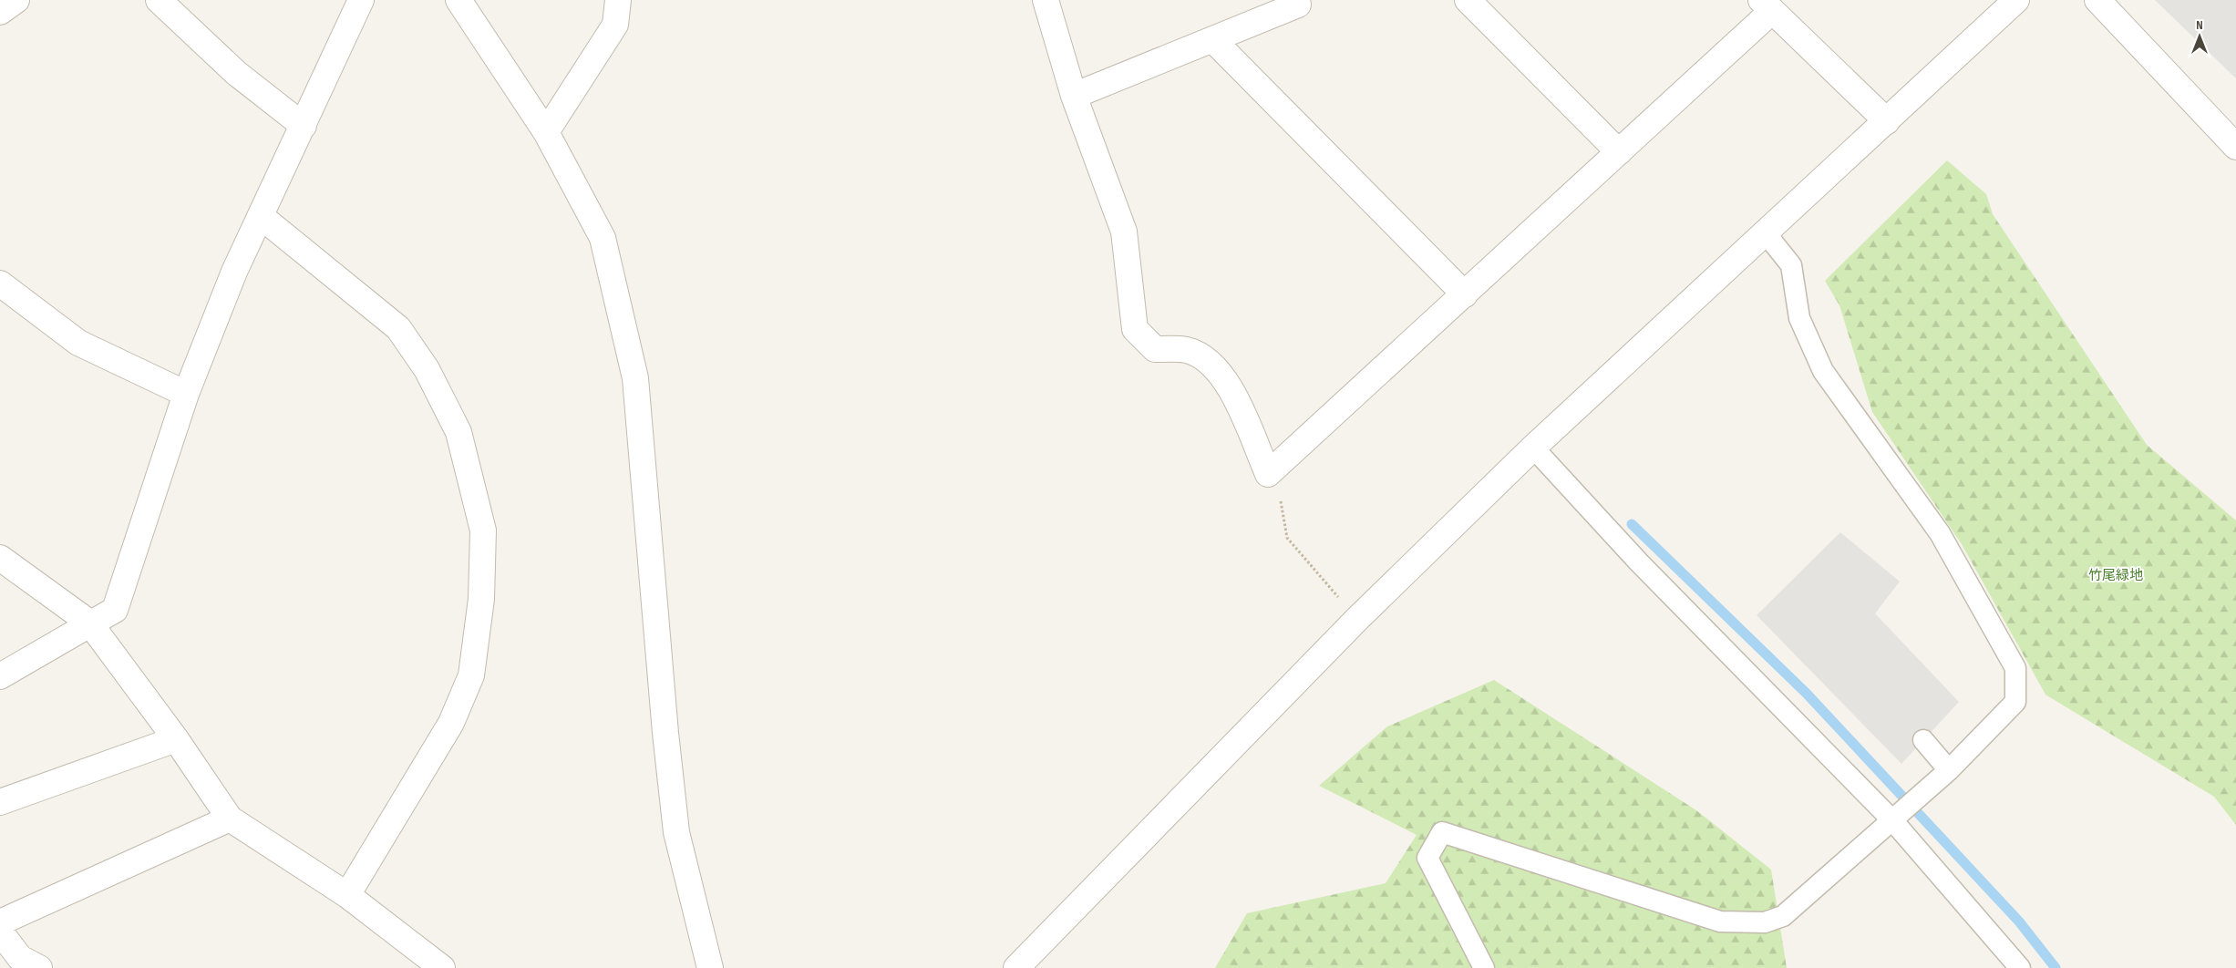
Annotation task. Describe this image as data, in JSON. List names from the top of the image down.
{
  "parks": ["竹尾緑地"],
  "north": "top"
}
